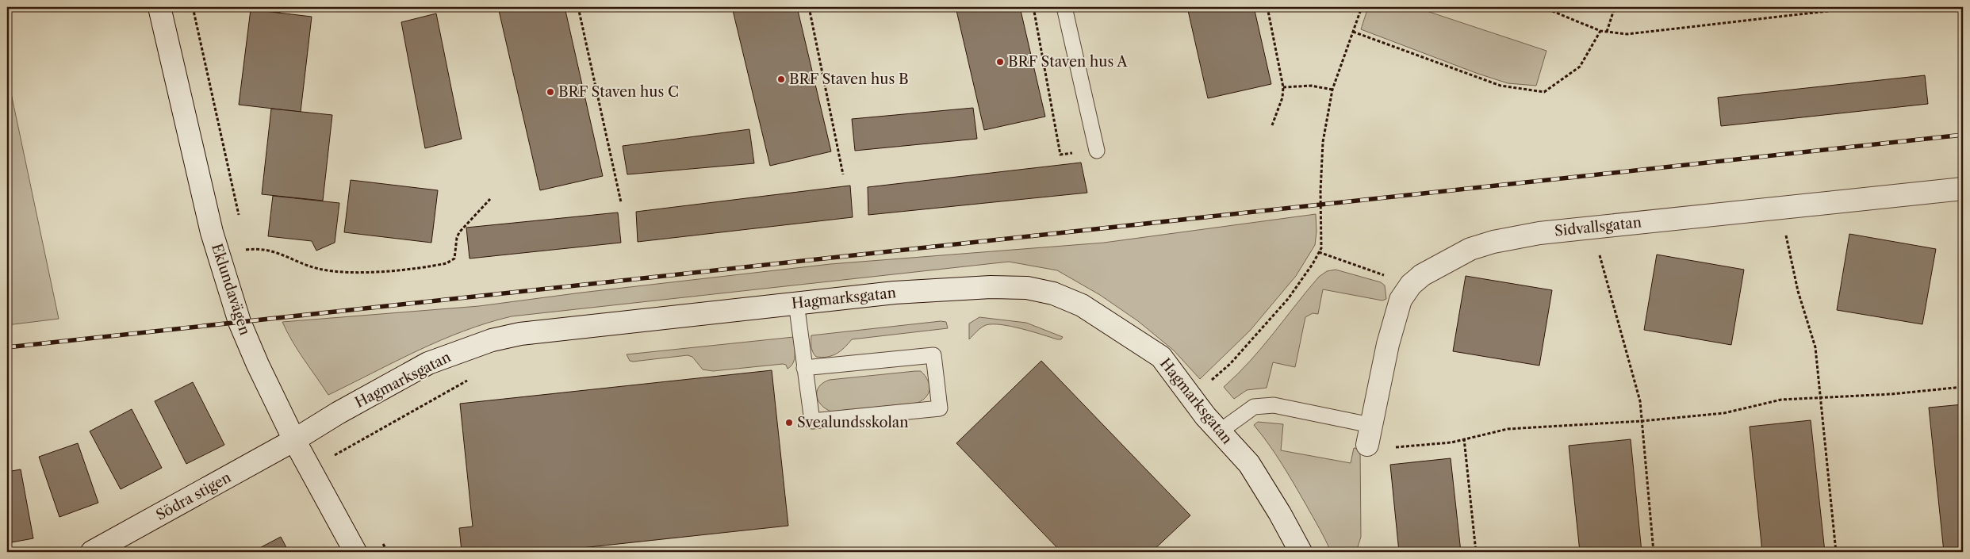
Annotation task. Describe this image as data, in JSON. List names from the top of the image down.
{
  "streets": {
    "street": [
      "Sidvallsgatan",
      "Eklundavägen",
      "Hagmarksgatan",
      "Södra stigen"
    ]
  },
  "crossings": [
    ["Eklundavägen", "Hagmarksgatan"],
    ["Eklundavägen", "Södra stigen"],
    ["Hagmarksgatan", "Södra stigen"]
  ],
  "places": [
    "BRF Staven hus A",
    "BRF Staven hus B",
    "BRF Staven hus C",
    "Svealundsskolan"
  ]
}
